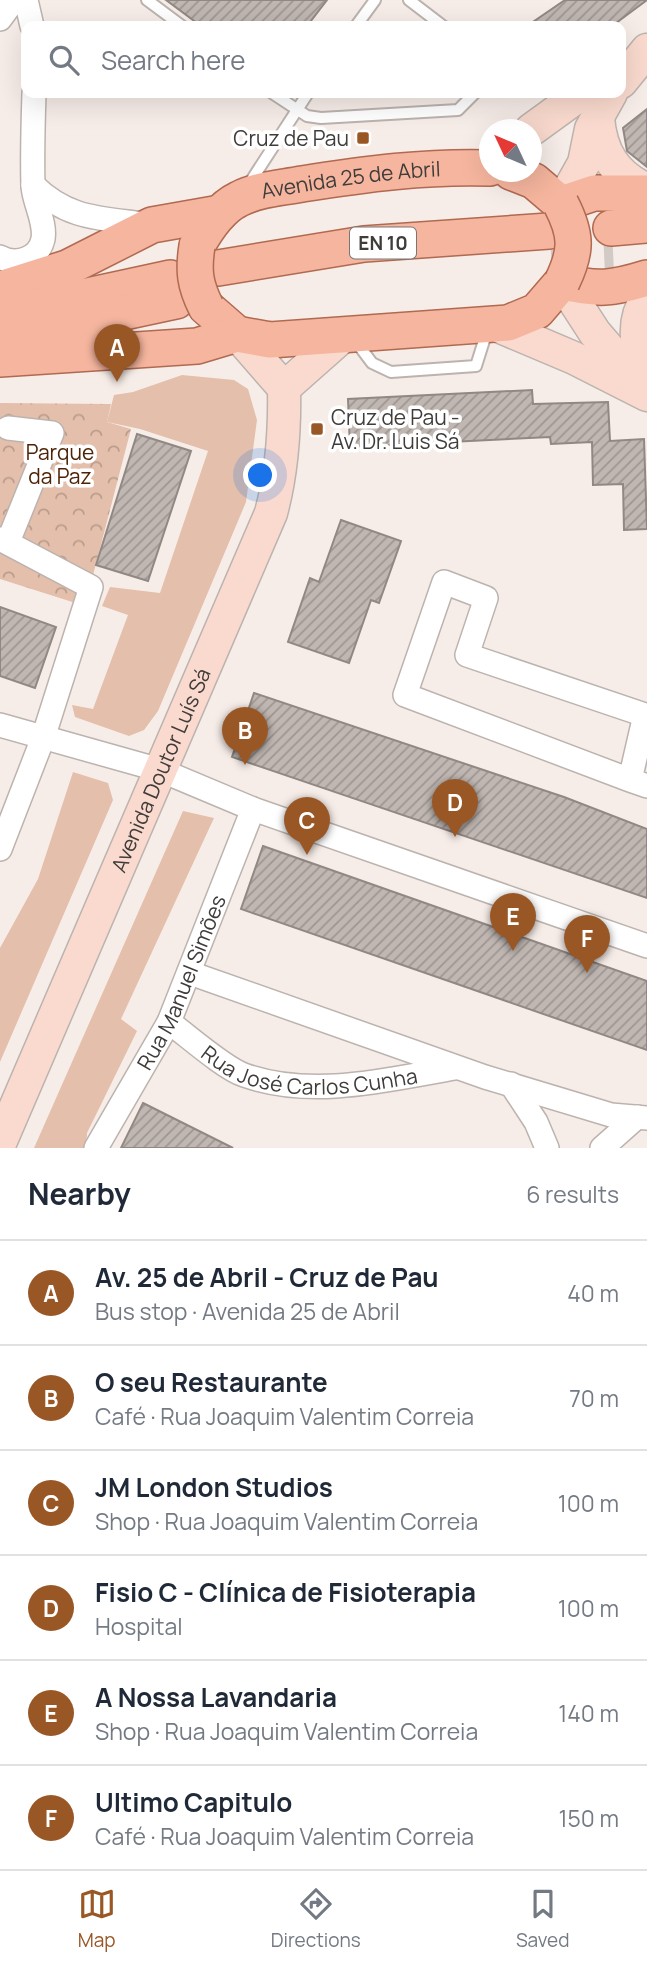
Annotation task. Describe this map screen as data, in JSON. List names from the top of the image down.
{
  "streets": {
    "main road": ["Avenida 25 de Abril", "EN 10"],
    "street": ["Avenida Doutor Luís Sá", "Rua Manuel Simões", "Rua José Carlos Cunha"]
  },
  "crossings": [
    ["Rua Manuel Simões", "Rua José Carlos Cunha"]
  ],
  "parks": ["Parque da Paz"],
  "places": {
    "transit": ["Cruz de Pau", "Cruz de Pau - Av. Dr. Luis Sá"]
  },
  "north": "top left",
  "page": {
    "search": "Search here",
    "pins": [
      "A",
      "B",
      "D",
      "C",
      "E",
      "F"
    ],
    "heading": ["Nearby", "6 results"],
    "list": [
      {
        "mark": "A",
        "name": "Av. 25 de Abril - Cruz de Pau",
        "note": "Bus stop · Avenida 25 de Abril",
        "value": "40 m"
      },
      {
        "mark": "B",
        "name": "O seu Restaurante",
        "note": "Café · Rua Joaquim Valentim Correia",
        "value": "70 m"
      },
      {
        "mark": "C",
        "name": "JM London Studios",
        "note": "Shop · Rua Joaquim Valentim Correia",
        "value": "100 m"
      },
      {
        "mark": "D",
        "name": "Fisio C - Clínica de Fisioterapia",
        "note": "Hospital",
        "value": "100 m"
      },
      {
        "mark": "E",
        "name": "A Nossa Lavandaria",
        "note": "Shop · Rua Joaquim Valentim Correia",
        "value": "140 m"
      },
      {
        "mark": "F",
        "name": "Ultimo Capitulo",
        "note": "Café · Rua Joaquim Valentim Correia",
        "value": "150 m"
      }
    ],
    "nav": ["Map", "Directions", "Saved"]
  }
}
